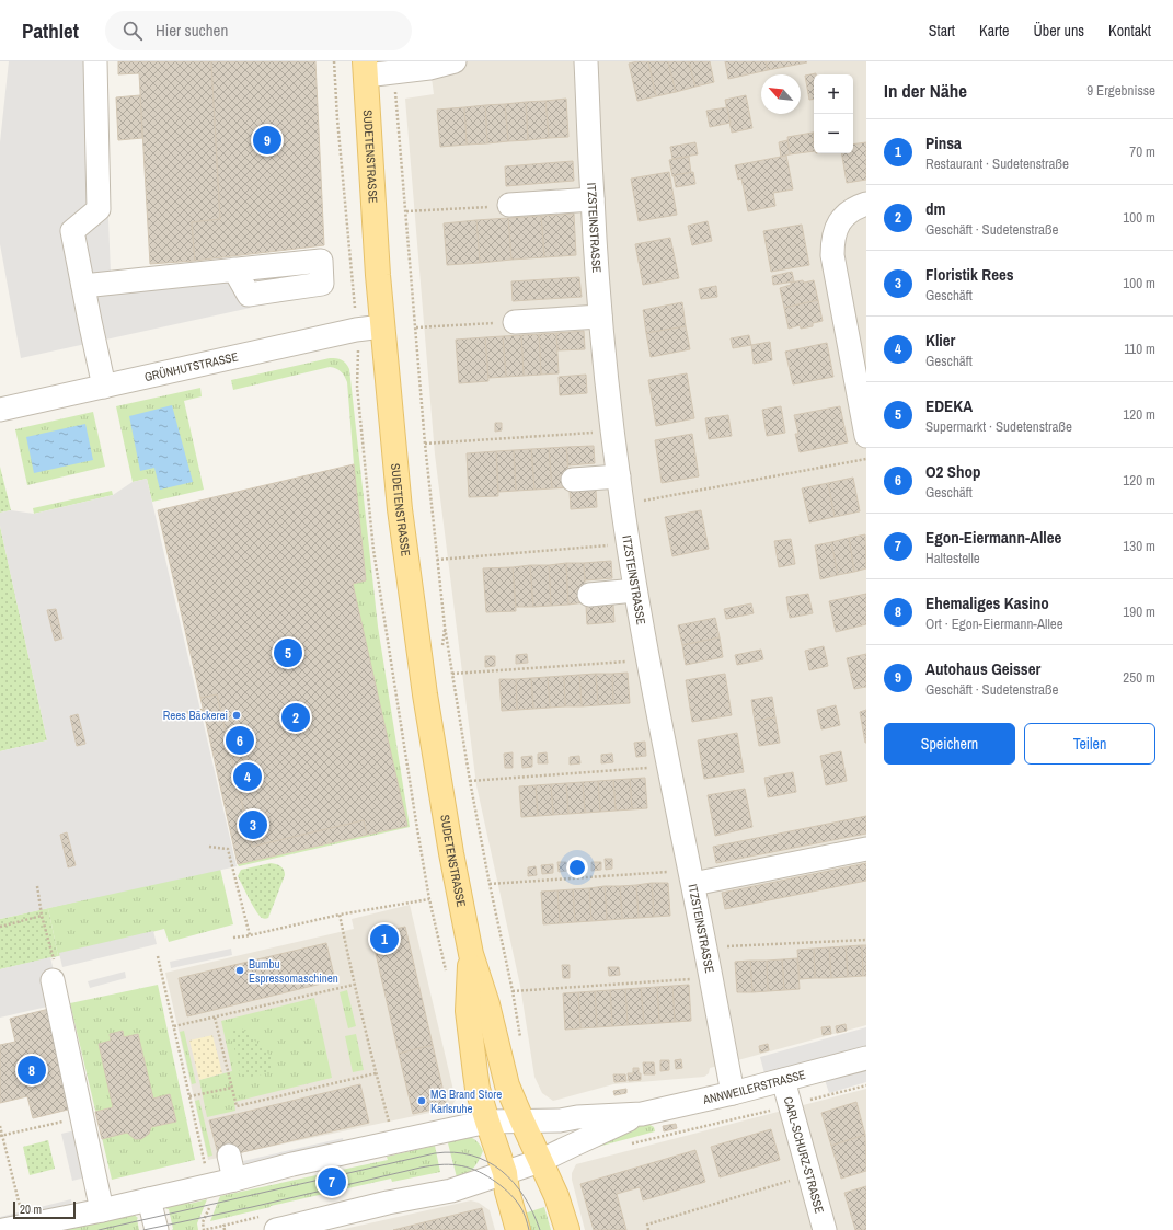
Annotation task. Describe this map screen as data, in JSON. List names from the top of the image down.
{
  "streets": {
    "main road": ["SUDETENSTRASSE"],
    "street": [
      "ITZSTEINSTRASSE",
      "GRÜNHUTSTRASSE",
      "ANNWEILERSTRASSE",
      "CARL-SCHURZ-STRASSE"
    ]
  },
  "crossings": [
    ["SUDETENSTRASSE", "GRÜNHUTSTRASSE"],
    ["SUDETENSTRASSE", "ANNWEILERSTRASSE"],
    ["ITZSTEINSTRASSE", "ANNWEILERSTRASSE"],
    ["ANNWEILERSTRASSE", "CARL-SCHURZ-STRASSE"]
  ],
  "places": ["Rees Bäckerei", "Bumbu Espressomaschinen", "MG Brand Store Karlsruhe"],
  "scale_bar": "20 m",
  "north": "top left",
  "page": {
    "header": "Pathlet",
    "search": "Hier suchen",
    "nav": [
      "Start",
      "Karte",
      "Über uns",
      "Kontakt"
    ],
    "heading": ["In der Nähe", "9 Ergebnisse"],
    "map_buttons": ["+", "−"],
    "list": [
      {
        "mark": "1",
        "name": "Pinsa",
        "note": "Restaurant · Sudetenstraße",
        "value": "70 m"
      },
      {
        "mark": "2",
        "name": "dm",
        "note": "Geschäft · Sudetenstraße",
        "value": "100 m"
      },
      {
        "mark": "3",
        "name": "Floristik Rees",
        "note": "Geschäft",
        "value": "100 m"
      },
      {
        "mark": "4",
        "name": "Klier",
        "note": "Geschäft",
        "value": "110 m"
      },
      {
        "mark": "5",
        "name": "EDEKA",
        "note": "Supermarkt · Sudetenstraße",
        "value": "120 m"
      },
      {
        "mark": "6",
        "name": "O2 Shop",
        "note": "Geschäft",
        "value": "120 m"
      },
      {
        "mark": "7",
        "name": "Egon-Eiermann-Allee",
        "note": "Haltestelle",
        "value": "130 m"
      },
      {
        "mark": "8",
        "name": "Ehemaliges Kasino",
        "note": "Ort · Egon-Eiermann-Allee",
        "value": "190 m"
      },
      {
        "mark": "9",
        "name": "Autohaus Geisser",
        "note": "Geschäft · Sudetenstraße",
        "value": "250 m"
      }
    ],
    "pins": [
      "9",
      "5",
      "2",
      "6",
      "4",
      "3",
      "1",
      "8",
      "7"
    ],
    "buttons": ["Speichern", "Teilen"],
    "scale": "20 m"
  }
}
